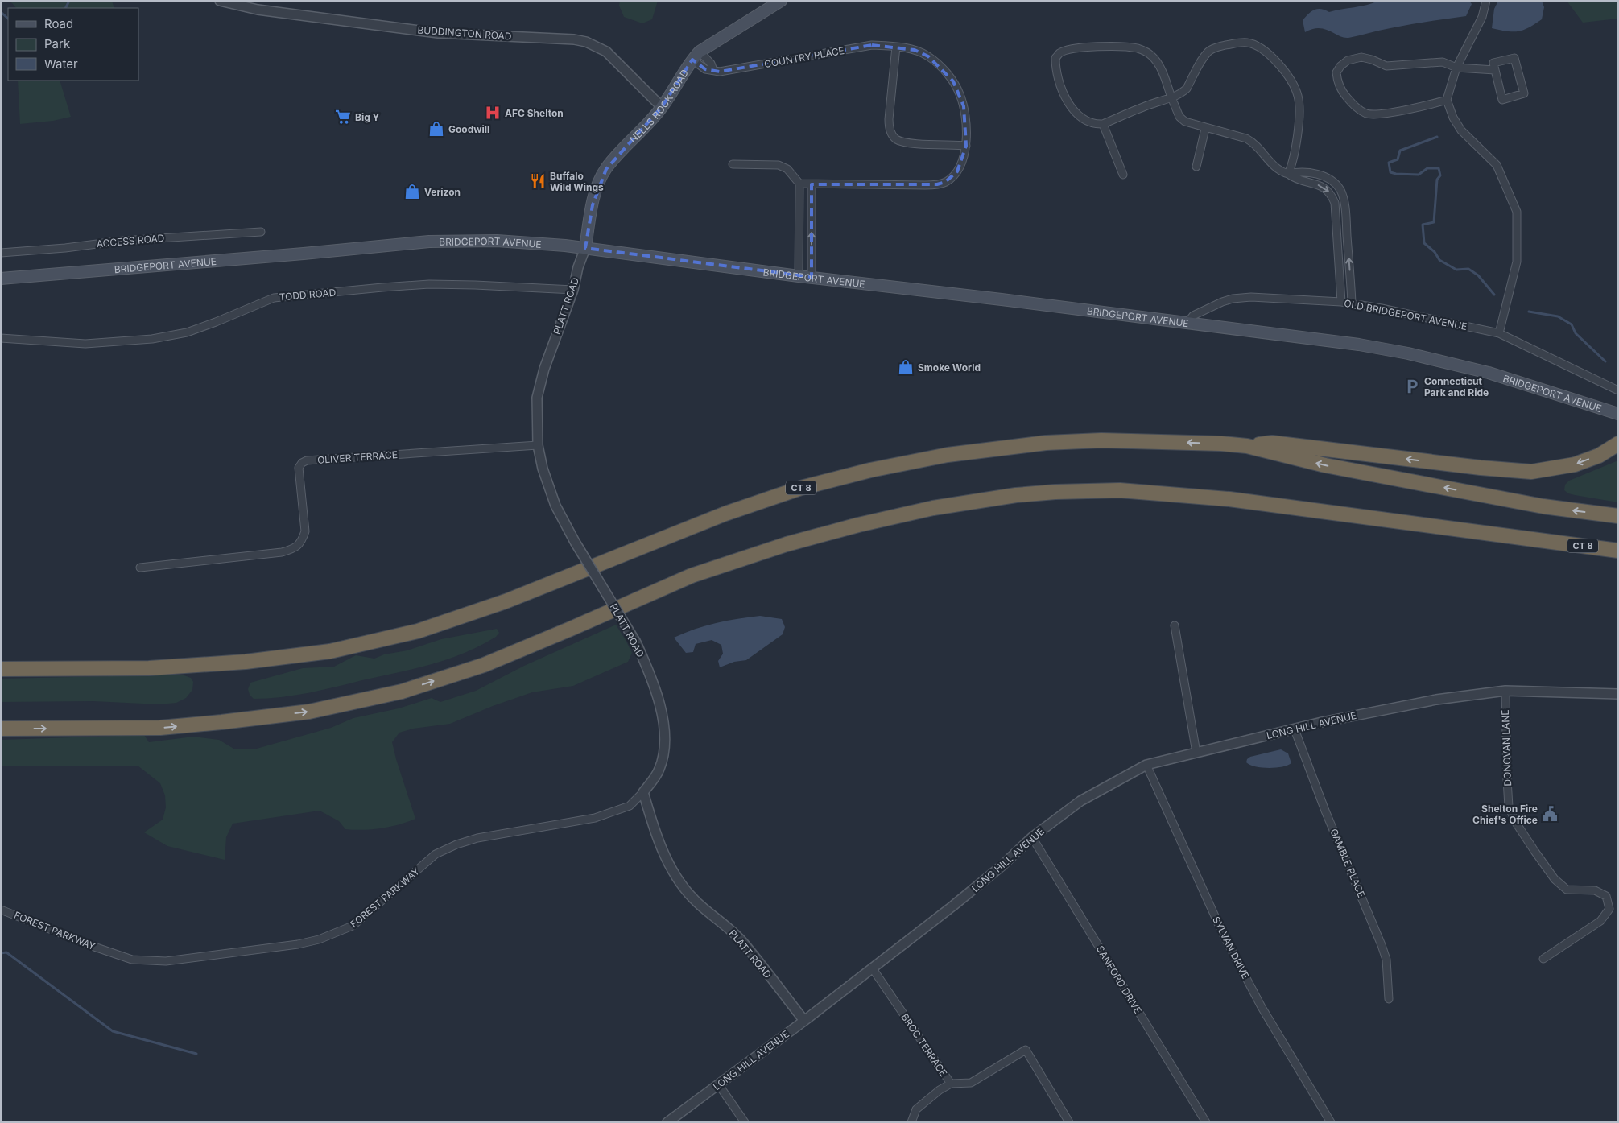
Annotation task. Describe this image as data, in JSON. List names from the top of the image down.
{
  "streets": {
    "highway": ["CT 8"],
    "main road": ["NELLS ROCK ROAD", "BRIDGEPORT AVENUE"],
    "street": [
      "BUDDINGTON ROAD",
      "COUNTRY PLACE",
      "ACCESS ROAD",
      "TODD ROAD",
      "PLATT ROAD",
      "OLD BRIDGEPORT AVENUE",
      "OLIVER TERRACE",
      "LONG HILL AVENUE",
      "DONOVAN LANE",
      "GAMBLE PLACE",
      "FOREST PARKWAY",
      "SYLVAN DRIVE",
      "SANFORD DRIVE",
      "BROC TERRACE"
    ]
  },
  "crossings": [
    ["BUDDINGTON ROAD", "NELLS ROCK ROAD"],
    ["COUNTRY PLACE", "NELLS ROCK ROAD"],
    ["NELLS ROCK ROAD", "BRIDGEPORT AVENUE"],
    ["NELLS ROCK ROAD", "PLATT ROAD"],
    ["BRIDGEPORT AVENUE", "PLATT ROAD"],
    ["BRIDGEPORT AVENUE", "OLD BRIDGEPORT AVENUE"],
    ["TODD ROAD", "PLATT ROAD"],
    ["PLATT ROAD", "OLIVER TERRACE"],
    ["PLATT ROAD", "LONG HILL AVENUE"],
    ["PLATT ROAD", "FOREST PARKWAY"],
    ["LONG HILL AVENUE", "DONOVAN LANE"],
    ["LONG HILL AVENUE", "GAMBLE PLACE"],
    ["LONG HILL AVENUE", "SYLVAN DRIVE"],
    ["LONG HILL AVENUE", "SANFORD DRIVE"],
    ["LONG HILL AVENUE", "BROC TERRACE"]
  ],
  "places": {
    "hospital": ["AFC Shelton"],
    "supermarket": ["Big Y"],
    "shop": ["Goodwill", "Verizon", "Smoke World"],
    "restaurant": ["Buffalo Wild Wings"],
    "parking": ["Connecticut Park and Ride"],
    "public building": ["Shelton Fire Chief's Office"]
  },
  "legend": ["Road", "Park", "Water"]
}
